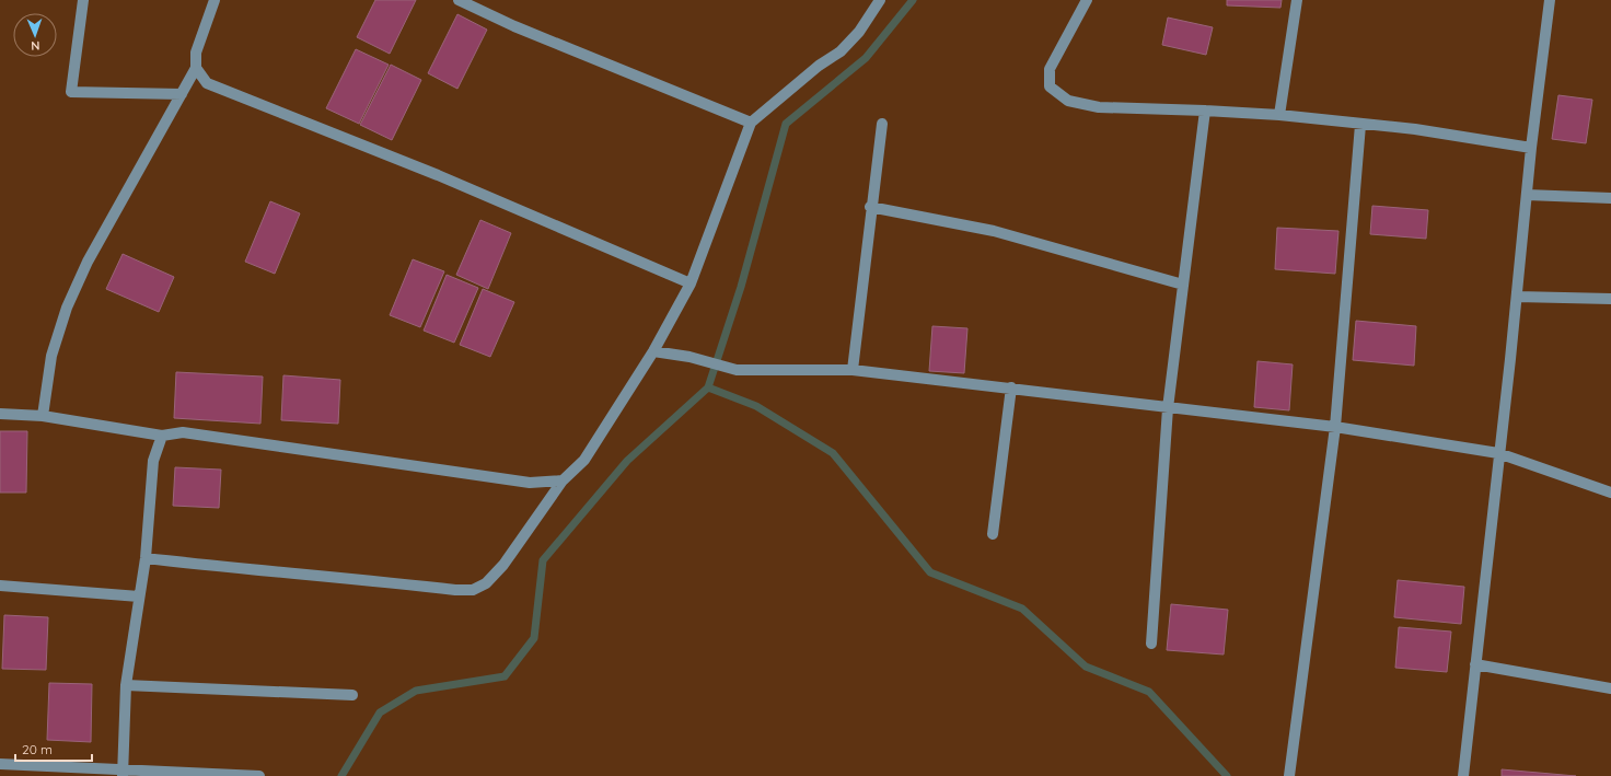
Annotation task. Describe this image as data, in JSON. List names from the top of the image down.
{
  "scale_bar": "20 m",
  "north": "bottom"
}
